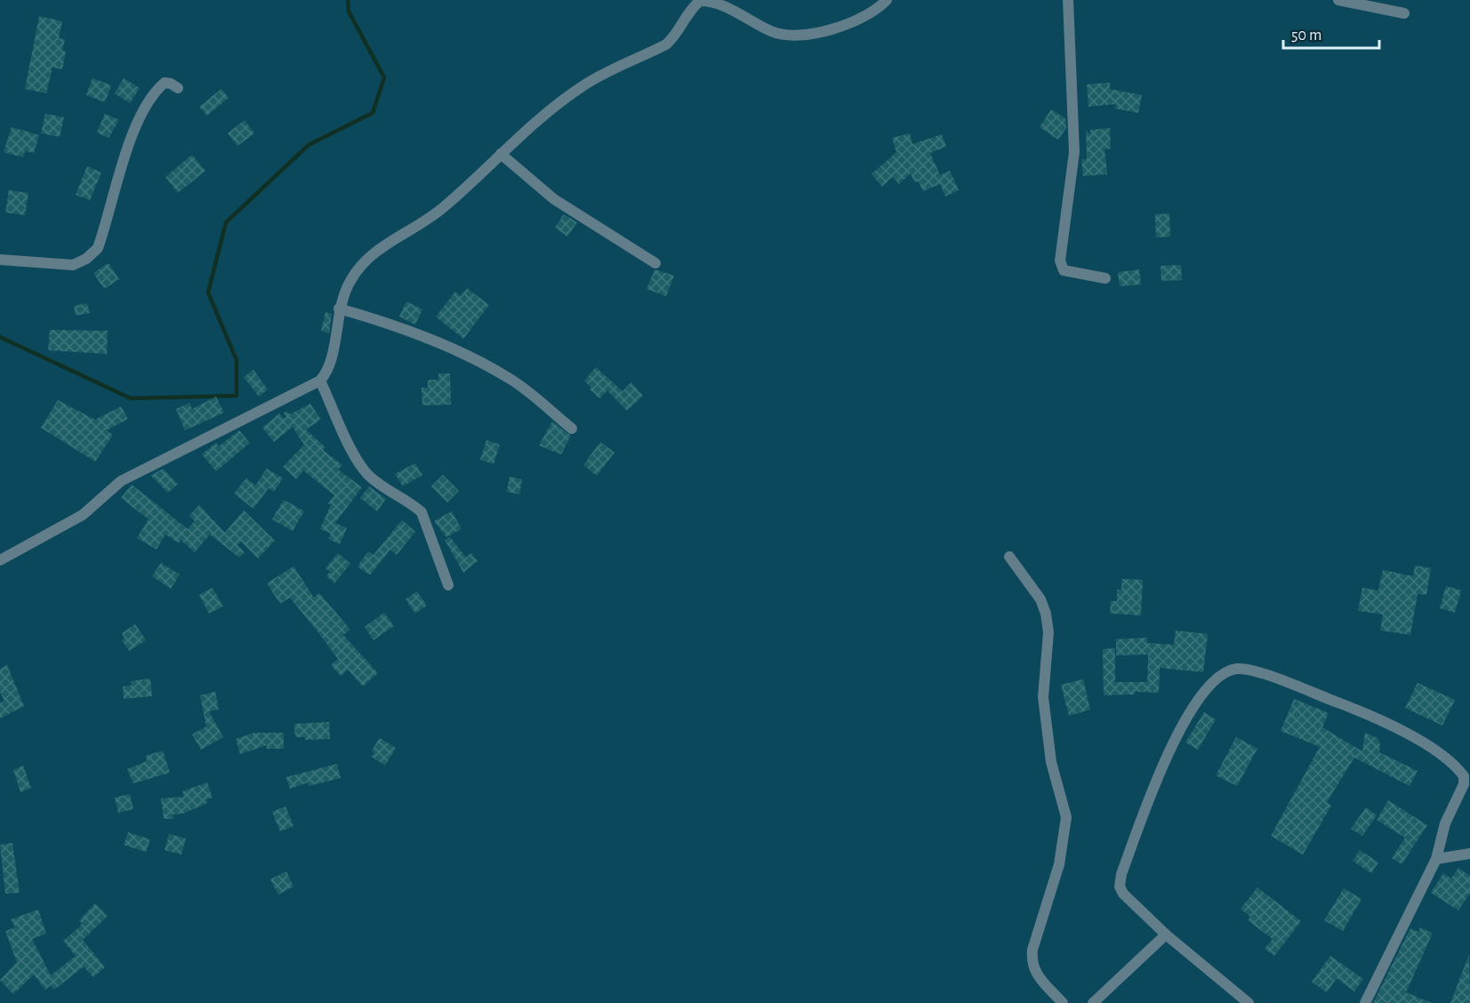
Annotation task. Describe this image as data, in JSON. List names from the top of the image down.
{
  "scale_bar": "50 m"
}
